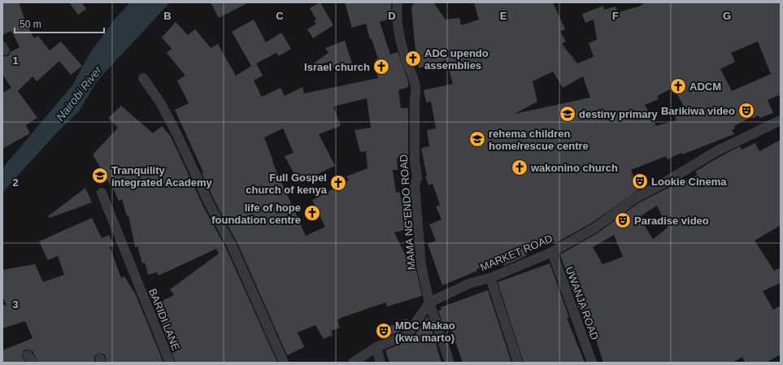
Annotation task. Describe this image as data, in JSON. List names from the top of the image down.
{
  "streets": {
    "street": [
      "MAMA NG'ENDO ROAD",
      "MARKET ROAD",
      "UWANJA ROAD",
      "BARIDI LANE"
    ]
  },
  "crossings": [
    ["MAMA NG'ENDO ROAD", "MARKET ROAD"],
    ["MARKET ROAD", "UWANJA ROAD"]
  ],
  "water": ["Nairobi River"],
  "places": {
    "church": [
      "ADC upendo assemblies",
      "Israel church",
      "ADCM",
      "wakonino church",
      "Full Gospel church of kenya",
      "life of hope foundation centre"
    ],
    "theatre": [
      "Barikiwa video",
      "Lookie Cinema",
      "Paradise video",
      "MDC Makao (kwa marto)"
    ],
    "school or university": ["destiny primary", "rehema children home/rescue centre", "Tranquility integrated Academy"]
  },
  "scale_bar": "50 m",
  "grid": {
    "columns": [
      "B",
      "C",
      "D",
      "E",
      "F",
      "G"
    ],
    "rows": ["1", "2", "3"]
  }
}
